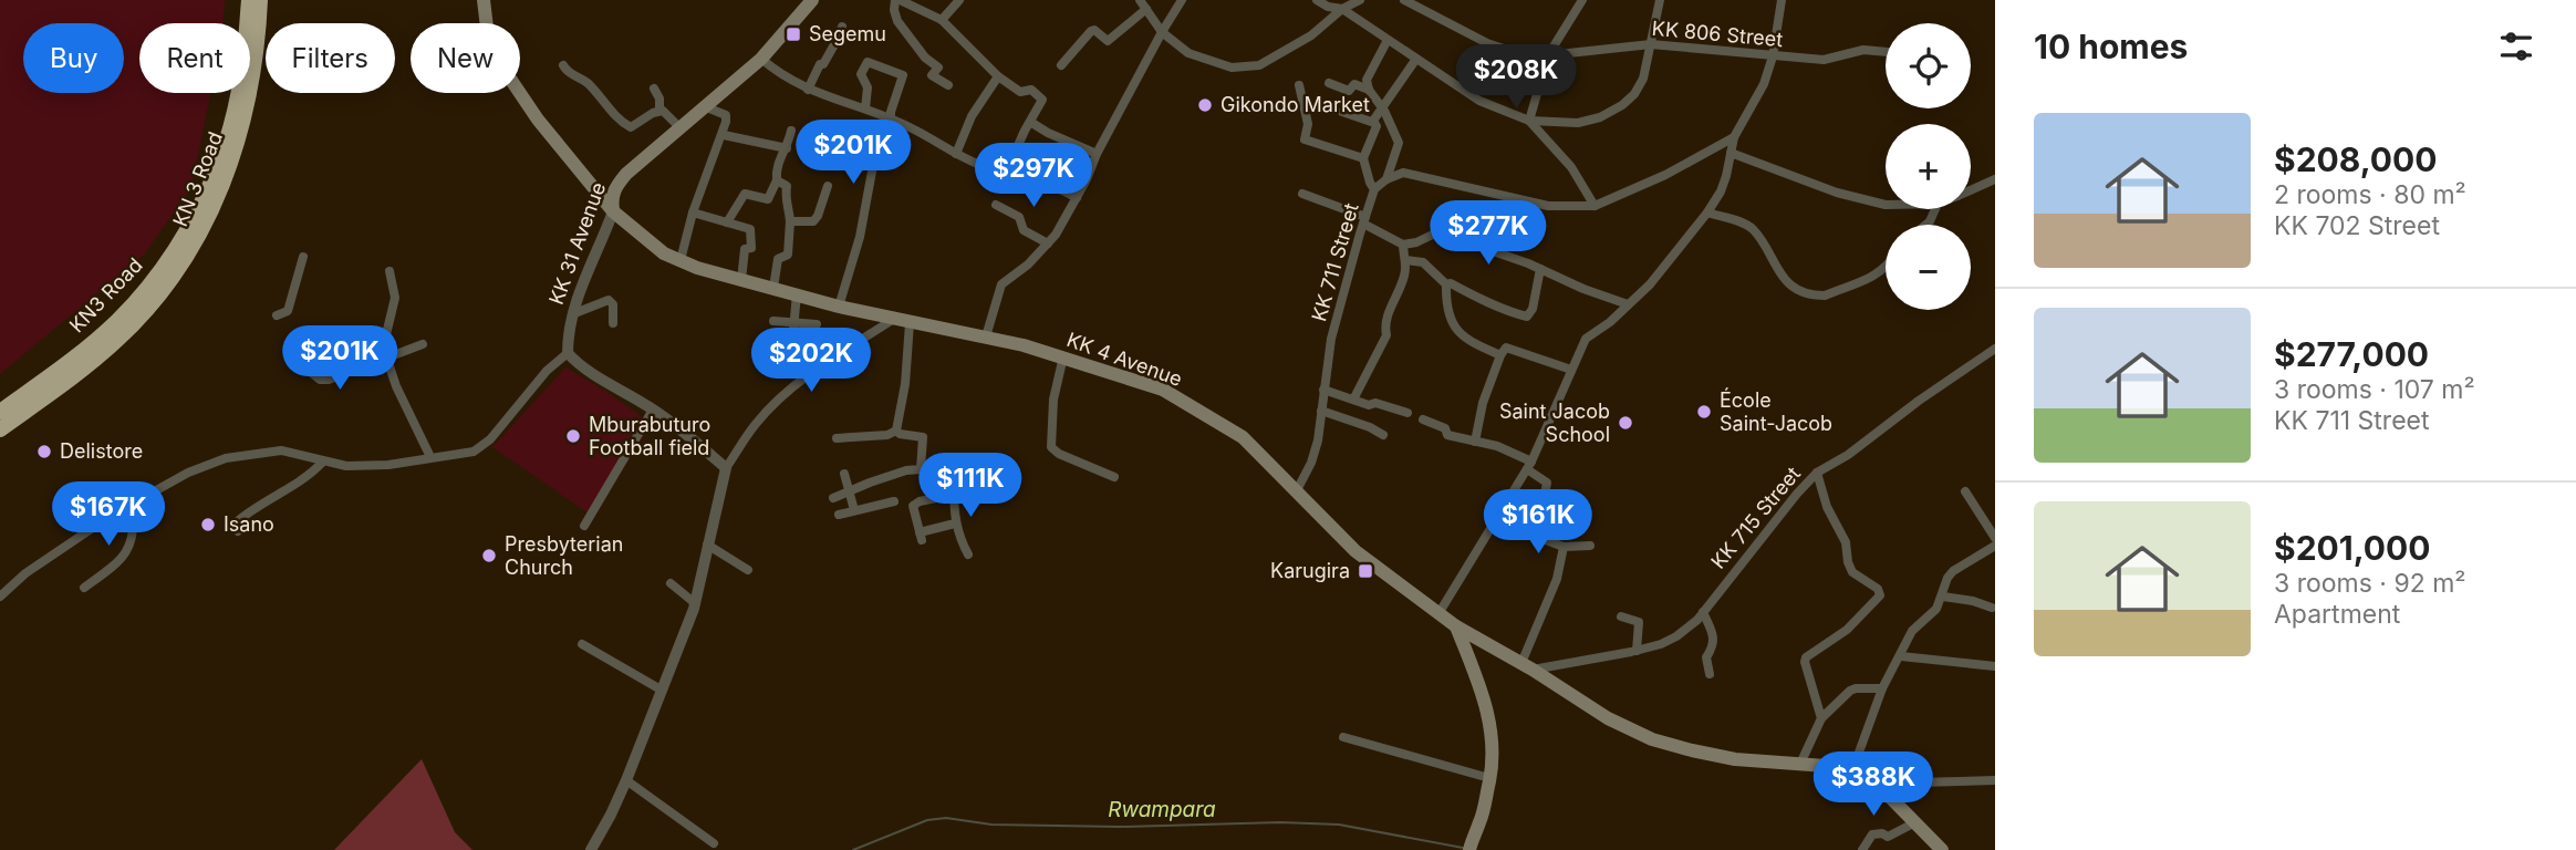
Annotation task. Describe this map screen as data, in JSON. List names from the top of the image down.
{
  "streets": {
    "highway": ["KN 3 Road", "KN3 Road"],
    "main road": ["KK 31 Avenue", "KK 4 Avenue"],
    "street": ["KK 806 Street", "KK 711 Street", "KK 715 Street"]
  },
  "crossings": [
    ["KK 31 Avenue", "KK 4 Avenue"],
    ["KK 711 Street", "KK 4 Avenue"],
    ["KK 4 Avenue", "KK 715 Street"]
  ],
  "water": ["Rwampara"],
  "places": {
    "transit": ["Segemu", "Karugira"],
    "other": [
      "Gikondo Market",
      "École Saint-Jacob",
      "Saint Jacob School",
      "Mburabuturo Football field",
      "Delistore",
      "Isano",
      "Presbyterian Church"
    ]
  },
  "page": {
    "heading": "10 homes",
    "map_buttons": ["+", "−"],
    "chip": [
      "Buy",
      "Rent",
      "Filters",
      "New"
    ],
    "price": [
      "$208K",
      "$201K",
      "$297K",
      "$277K",
      "$201K",
      "$202K",
      "$111K",
      "$167K",
      "$161K",
      "$388K"
    ],
    "list": [
      {
        "name": "$208,000",
        "note": "2 rooms · 80 m² · KK 702 Street"
      },
      {
        "name": "$277,000",
        "note": "3 rooms · 107 m² · KK 711 Street"
      },
      {
        "name": "$201,000",
        "note": "3 rooms · 92 m² · Apartment"
      }
    ]
  }
}
